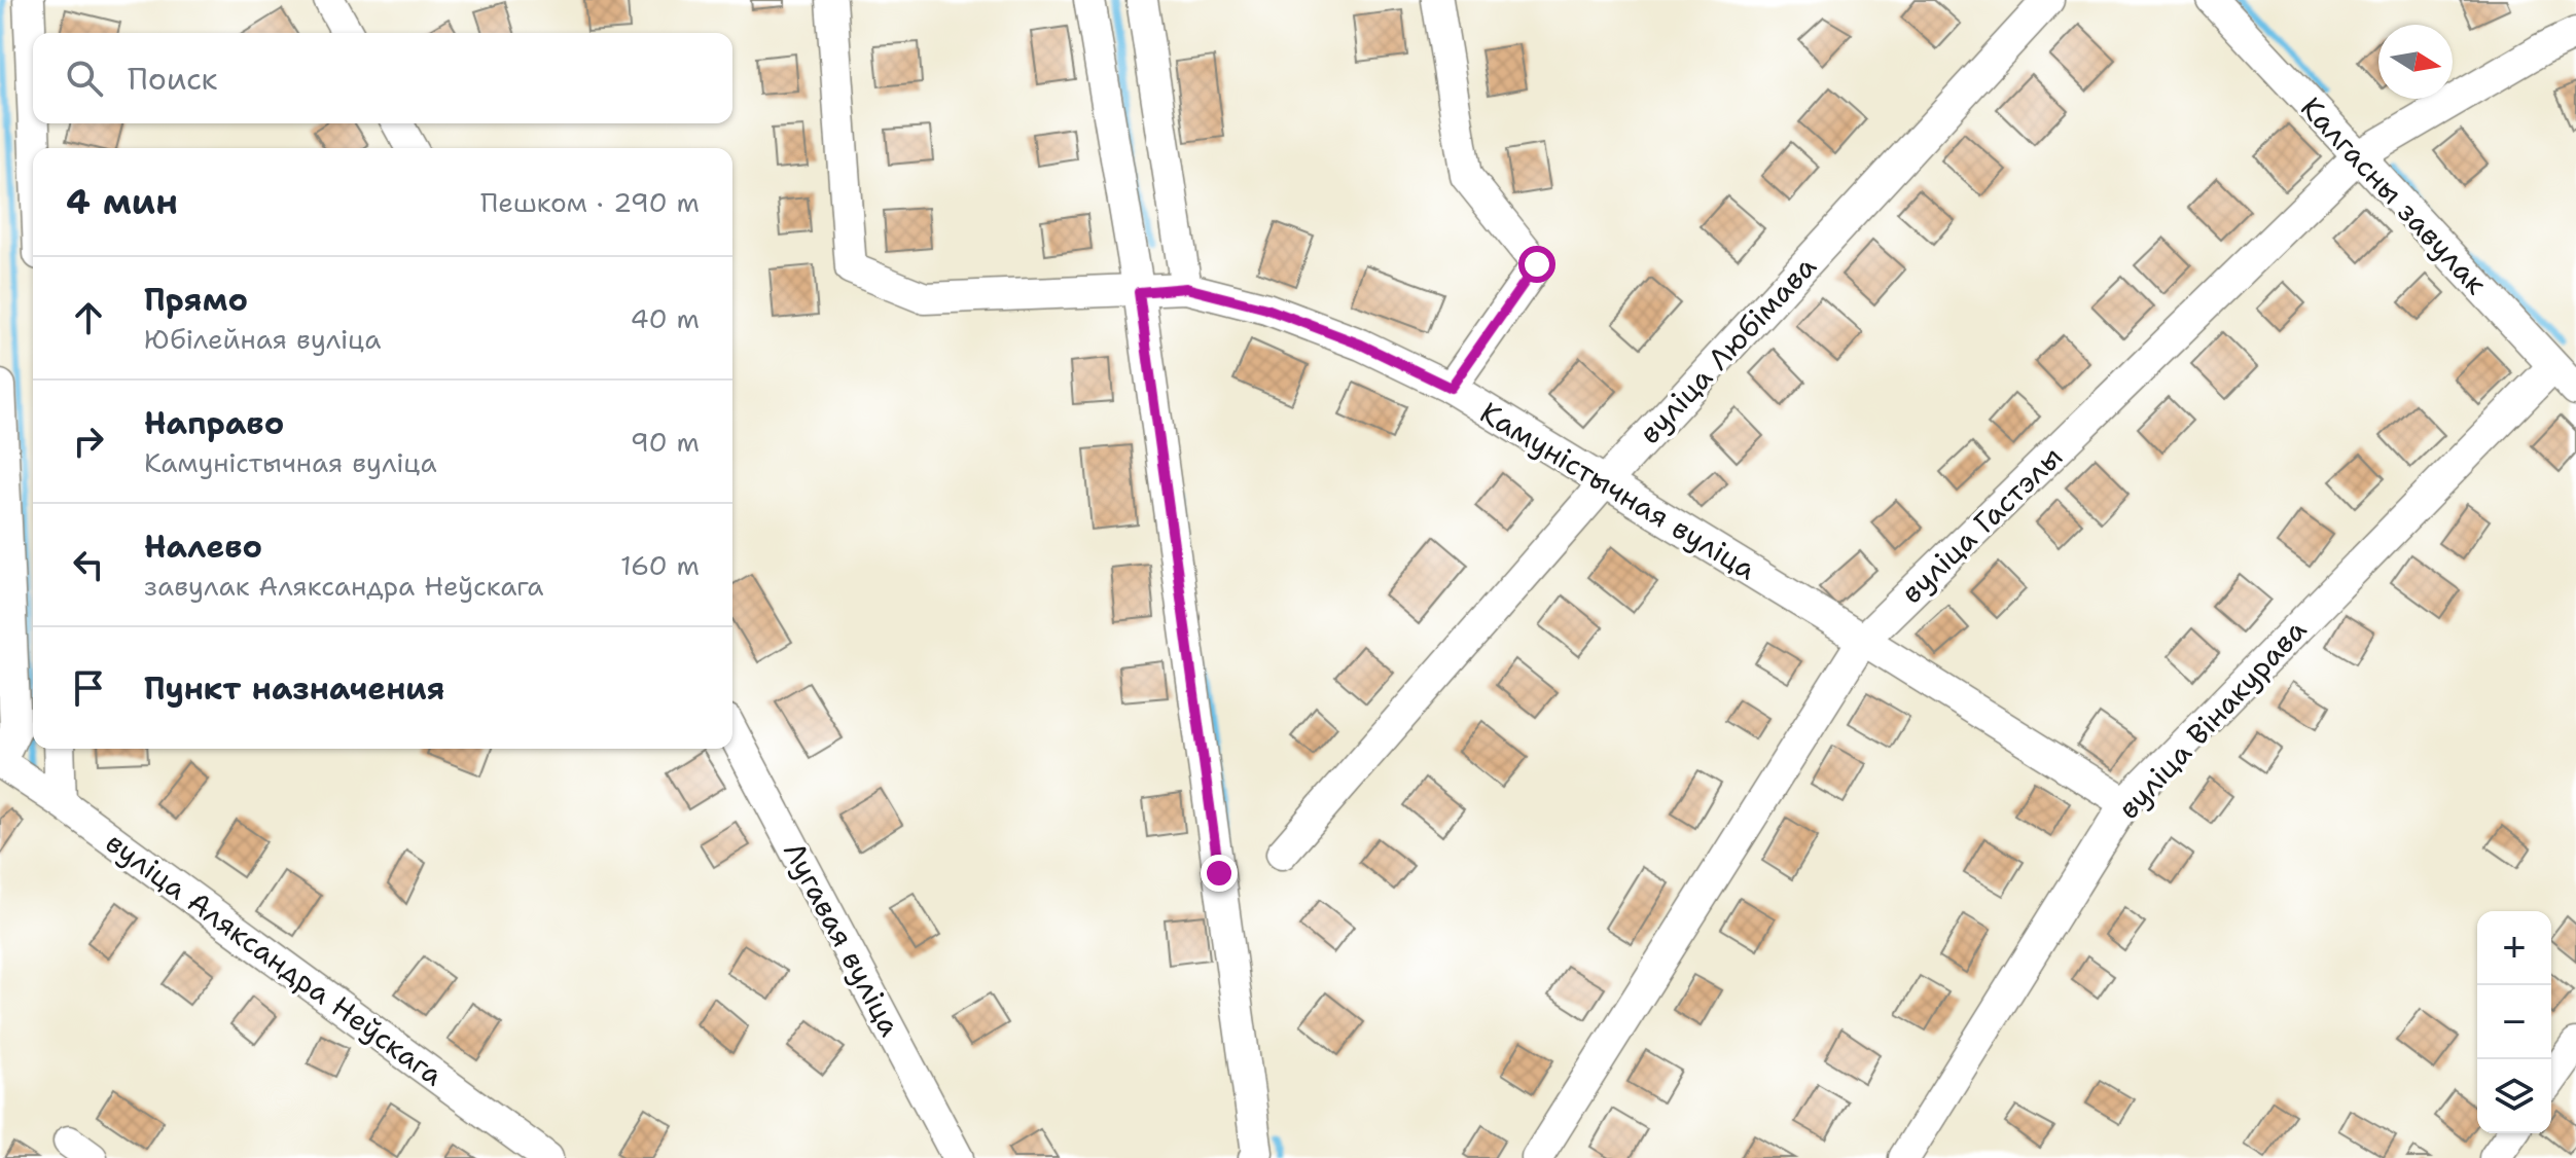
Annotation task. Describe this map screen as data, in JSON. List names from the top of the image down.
{
  "streets": {
    "street": [
      "Калгасны завулак",
      "вуліца Любімава",
      "Камуністычная вуліца",
      "вуліца Гастэлы",
      "вуліца Вінакурава",
      "Лугавая вуліца",
      "вуліца Аляксандра Неўскага"
    ]
  },
  "crossings": [
    ["Калгасны завулак", "вуліца Гастэлы"],
    ["Калгасны завулак", "вуліца Вінакурава"],
    ["вуліца Любімава", "Камуністычная вуліца"],
    ["Камуністычная вуліца", "вуліца Гастэлы"],
    ["Камуністычная вуліца", "вуліца Вінакурава"]
  ],
  "north": "right",
  "page": {
    "search": "Поиск",
    "heading": ["4 мин", "Пешком · 290 m"],
    "list": [
      ["Прямо", "Юбілейная вуліца", "40 m"],
      ["Направо", "Камуністычная вуліца", "90 m"],
      ["Налево", "завулак Аляксандра Неўскага", "160 m"],
      "Пункт назначения"
    ],
    "map_buttons": ["+", "−"]
  }
}
